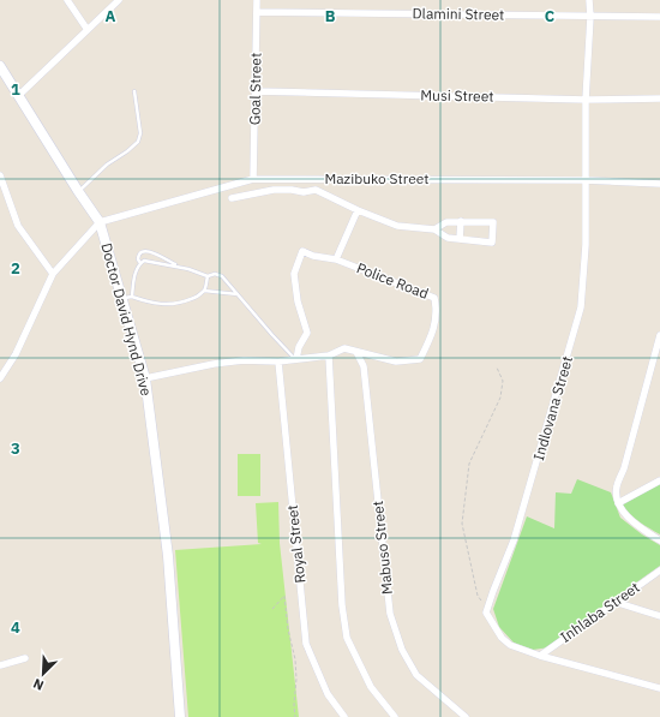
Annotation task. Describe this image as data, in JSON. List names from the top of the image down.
{
  "streets": {
    "main road": ["Doctor David Hynd Drive"],
    "street": [
      "Dlamini Street",
      "Goal Street",
      "Musi Street",
      "Mazibuko Street",
      "Police Road",
      "Indlovana Street",
      "Royal Street",
      "Mabuso Street",
      "Inhlaba Street"
    ]
  },
  "crossings": [
    ["Dlamini Street", "Goal Street"],
    ["Dlamini Street", "Indlovana Street"],
    ["Goal Street", "Musi Street"],
    ["Goal Street", "Mazibuko Street"],
    ["Musi Street", "Indlovana Street"],
    ["Mazibuko Street", "Doctor David Hynd Drive"],
    ["Mazibuko Street", "Indlovana Street"],
    ["Police Road", "Doctor David Hynd Drive"],
    ["Police Road", "Royal Street"],
    ["Police Road", "Mabuso Street"]
  ],
  "north": "bottom left",
  "grid": {
    "columns": ["A", "B", "C"],
    "rows": [
      "1",
      "2",
      "3",
      "4"
    ]
  }
}
